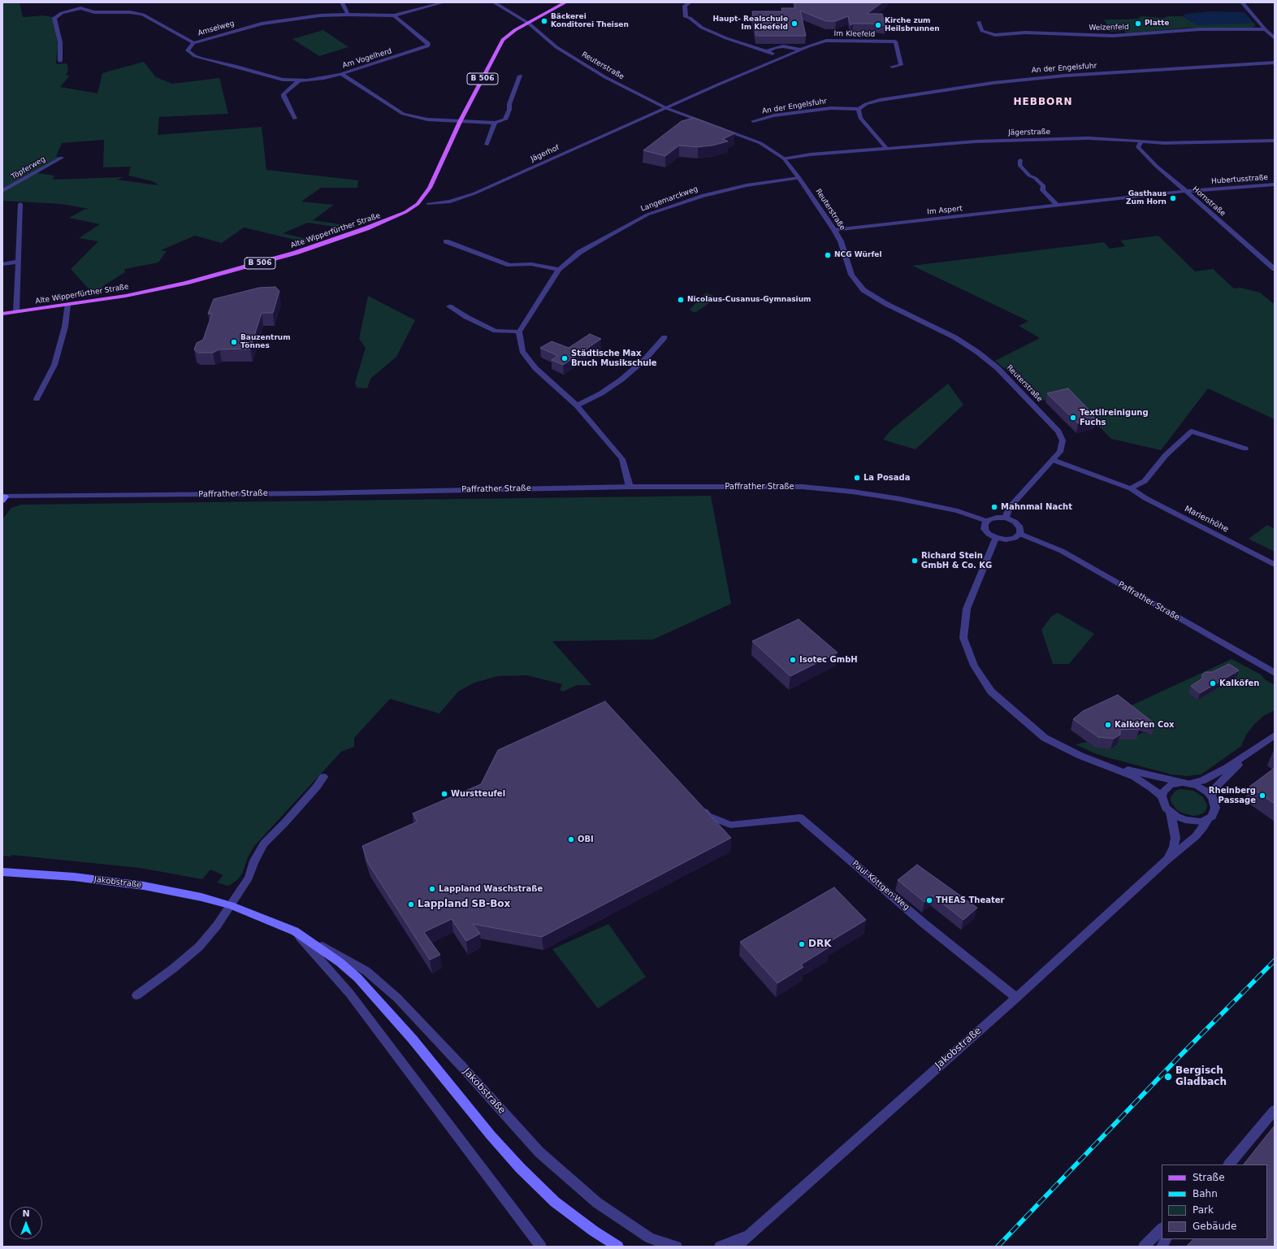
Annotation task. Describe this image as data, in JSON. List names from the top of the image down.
{
  "streets": {
    "main road": ["B 506", "Alte Wipperfürther Straße", "Jakobstraße"],
    "street": [
      "Weizenfeld",
      "Amselweg",
      "Im Kleefeld",
      "Am Vogelherd",
      "Reuterstraße",
      "An der Engelsfuhr",
      "Jägerstraße",
      "Jägerhof",
      "Töpferweg",
      "Hubertusstraße",
      "Langemarckweg",
      "Hornstraße",
      "Im Aspert",
      "Paffrather Straße",
      "Marienhöhe",
      "Paul-Köttgen-Weg"
    ]
  },
  "crossings": [
    ["Amselweg", "Am Vogelherd"],
    ["Im Kleefeld", "Reuterstraße"],
    ["Im Kleefeld", "Jägerhof"],
    ["Am Vogelherd", "Alte Wipperfürther Straße"],
    ["Reuterstraße", "Jägerstraße"],
    ["Reuterstraße", "Jägerhof"],
    ["Reuterstraße", "Langemarckweg"],
    ["Reuterstraße", "Im Aspert"],
    ["Reuterstraße", "Alte Wipperfürther Straße"],
    ["Reuterstraße", "Marienhöhe"],
    ["Jägerstraße", "Hornstraße"],
    ["Hubertusstraße", "Hornstraße"],
    ["Hubertusstraße", "Im Aspert"],
    ["Hornstraße", "Im Aspert"],
    ["Jakobstraße", "Paul-Köttgen-Weg"]
  ],
  "districts": ["HEBBORN"],
  "places": [
    "Bäckerei Konditorei Theisen",
    "Haupt- Realschule Im Kleefeld",
    "Platte",
    "Kirche zum Heilsbrunnen",
    "Gasthaus Zum Horn",
    "NCG Würfel",
    "Nicolaus-Cusanus-Gymnasium",
    "Bauzentrum Tönnes",
    "Städtische Max Bruch Musikschule",
    "Textilreinigung Fuchs",
    "La Posada",
    "Mahnmal Nacht",
    "Richard Stein GmbH & Co. KG",
    "Isotec GmbH",
    "Kalköfen",
    "Kalköfen Cox",
    "Wurstteufel",
    "Rheinberg Passage",
    "OBI",
    "Lappland Waschstraße",
    "THEAS Theater",
    "Lappland SB-Box",
    "DRK",
    "Bergisch Gladbach"
  ],
  "legend": [
    "Straße",
    "Bahn",
    "Park",
    "Gebäude"
  ],
  "north": "top"
}
